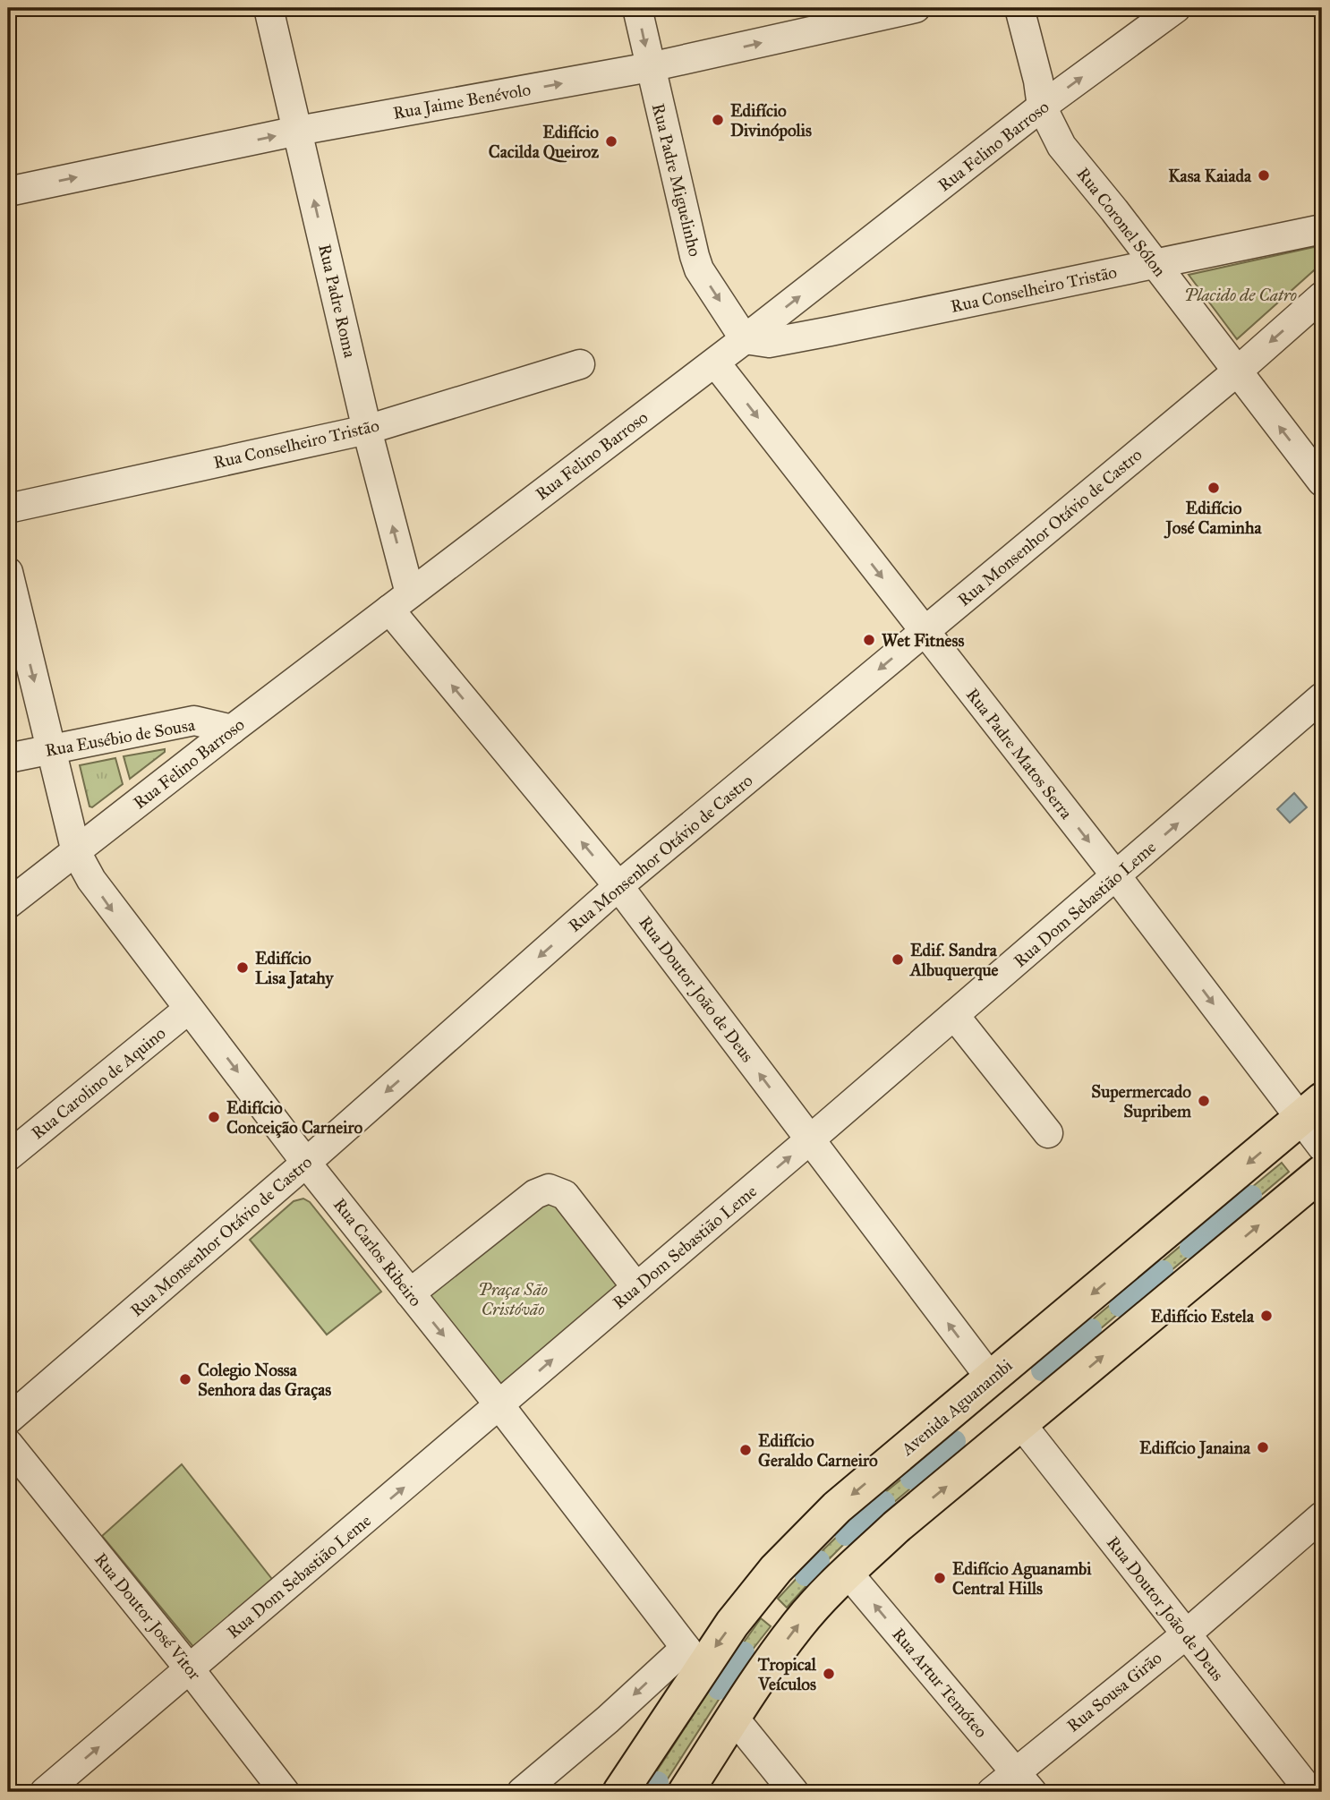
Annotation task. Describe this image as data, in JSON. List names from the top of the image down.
{
  "streets": {
    "main road": ["Avenida Aguanambi"],
    "street": [
      "Rua Jaime Benévolo",
      "Rua Felino Barroso",
      "Rua Padre Miguelinho",
      "Rua Coronel Sólon",
      "Rua Conselheiro Tristão",
      "Rua Padre Roma",
      "Rua Monsenhor Otávio de Castro",
      "Rua Eusébio de Sousa",
      "Rua Padre Matos Serra",
      "Rua Dom Sebastião Leme",
      "Rua Doutor João de Deus",
      "Rua Carolino de Aquino",
      "Rua Carlos Ribeiro",
      "Rua Doutor José Vitor",
      "Rua Artur Temóteo",
      "Rua Sousa Girão"
    ]
  },
  "crossings": [
    ["Rua Jaime Benévolo", "Rua Padre Miguelinho"],
    ["Rua Jaime Benévolo", "Rua Padre Roma"],
    ["Rua Felino Barroso", "Rua Padre Miguelinho"],
    ["Rua Felino Barroso", "Rua Coronel Sólon"],
    ["Rua Felino Barroso", "Rua Conselheiro Tristão"],
    ["Rua Felino Barroso", "Rua Padre Roma"],
    ["Rua Felino Barroso", "Rua Eusébio de Sousa"],
    ["Rua Felino Barroso", "Rua Padre Matos Serra"],
    ["Rua Felino Barroso", "Rua Doutor João de Deus"],
    ["Rua Felino Barroso", "Rua Carlos Ribeiro"],
    ["Rua Padre Miguelinho", "Rua Conselheiro Tristão"],
    ["Rua Coronel Sólon", "Rua Conselheiro Tristão"],
    ["Rua Coronel Sólon", "Rua Monsenhor Otávio de Castro"],
    ["Rua Conselheiro Tristão", "Rua Padre Roma"],
    ["Rua Padre Roma", "Rua Doutor João de Deus"],
    ["Rua Monsenhor Otávio de Castro", "Rua Padre Matos Serra"],
    ["Rua Monsenhor Otávio de Castro", "Rua Doutor João de Deus"],
    ["Rua Monsenhor Otávio de Castro", "Rua Carlos Ribeiro"],
    ["Rua Eusébio de Sousa", "Rua Carlos Ribeiro"],
    ["Rua Padre Matos Serra", "Rua Dom Sebastião Leme"],
    ["Rua Padre Matos Serra", "Avenida Aguanambi"],
    ["Rua Dom Sebastião Leme", "Rua Doutor João de Deus"],
    ["Rua Dom Sebastião Leme", "Rua Carlos Ribeiro"],
    ["Rua Dom Sebastião Leme", "Rua Doutor José Vitor"],
    ["Rua Doutor João de Deus", "Avenida Aguanambi"],
    ["Rua Doutor João de Deus", "Rua Sousa Girão"],
    ["Rua Carolino de Aquino", "Rua Carlos Ribeiro"],
    ["Rua Carlos Ribeiro", "Avenida Aguanambi"],
    ["Rua Artur Temóteo", "Rua Sousa Girão"]
  ],
  "one_way": [
    "Rua Jaime Benévolo",
    "Rua Felino Barroso",
    "Rua Padre Miguelinho",
    "Rua Padre Roma",
    "Rua Monsenhor Otávio de Castro",
    "Rua Padre Matos Serra",
    "Rua Dom Sebastião Leme",
    "Rua Doutor João de Deus",
    "Rua Carlos Ribeiro"
  ],
  "parks": ["Placido de Catro", "Praça São Cristóvão"],
  "places": [
    "Edifício Divinópolis",
    "Edifício Cacilda Queiroz",
    "Kasa Kaiada",
    "Edifício José Caminha",
    "Wet Fitness",
    "Edif. Sandra Albuquerque",
    "Edifício Lisa Jatahy",
    "Supermercado Supribem",
    "Edifício Conceição Carneiro",
    "Edifício Estela",
    "Colegio Nossa Senhora das Graças",
    "Edifício Janaina",
    "Edifício Geraldo Carneiro",
    "Edifício Aguanambi Central Hills",
    "Tropical Veículos"
  ]
}
